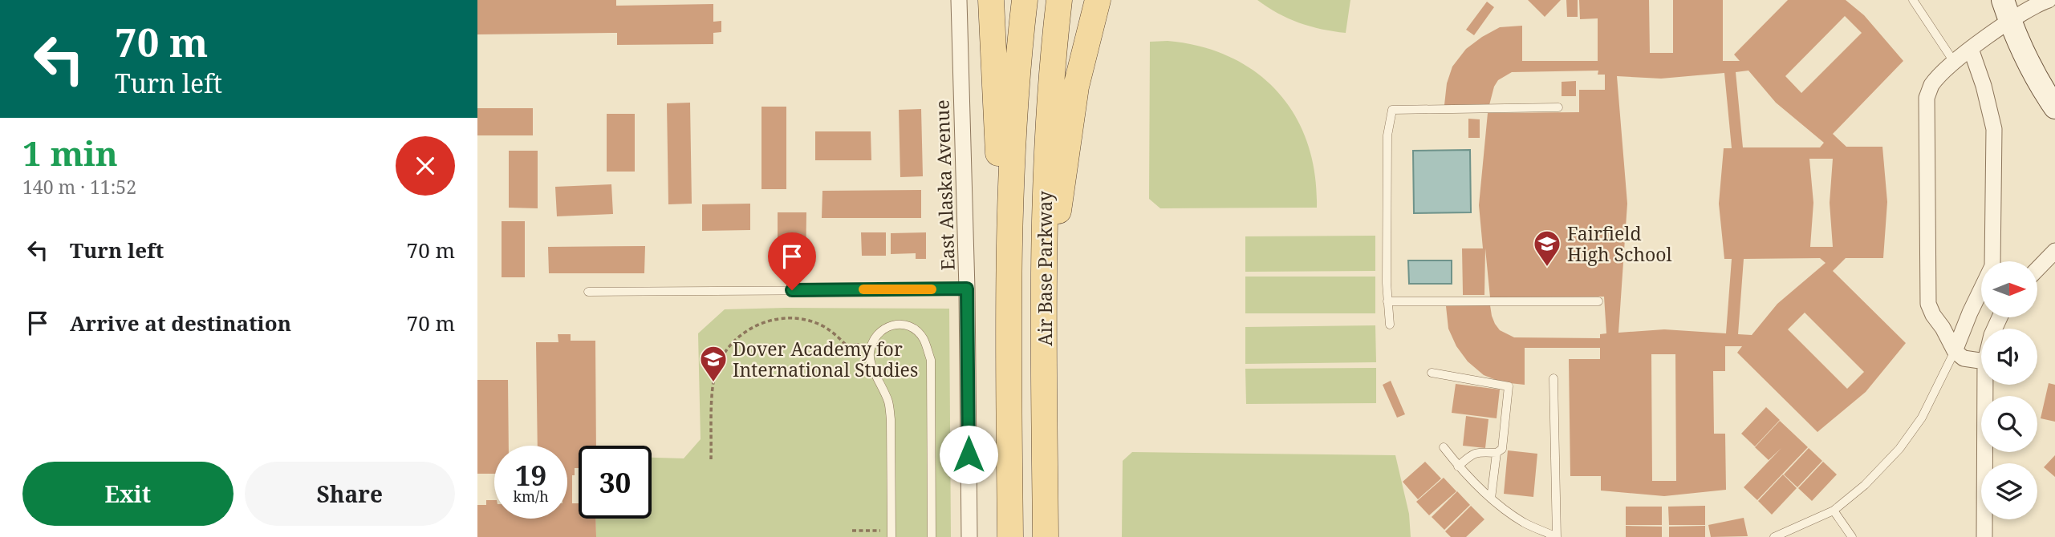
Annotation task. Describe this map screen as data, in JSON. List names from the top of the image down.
{
  "streets": {
    "main road": ["Air Base Parkway"],
    "street": ["East Alaska Avenue"]
  },
  "places": {
    "school or university": ["Fairfield High School", "Dover Academy for International Studies"]
  },
  "north": "right",
  "page": {
    "turn": ["70 m", "Turn left"],
    "heading": ["1 min", "140 m · 11:52"],
    "list": [
      {
        "name": "Turn left",
        "value": "70 m"
      },
      {
        "name": "Arrive at destination",
        "value": "70 m"
      }
    ],
    "speed": "19 km/h",
    "limit": "30",
    "buttons": ["Exit", "Share"]
  }
}
